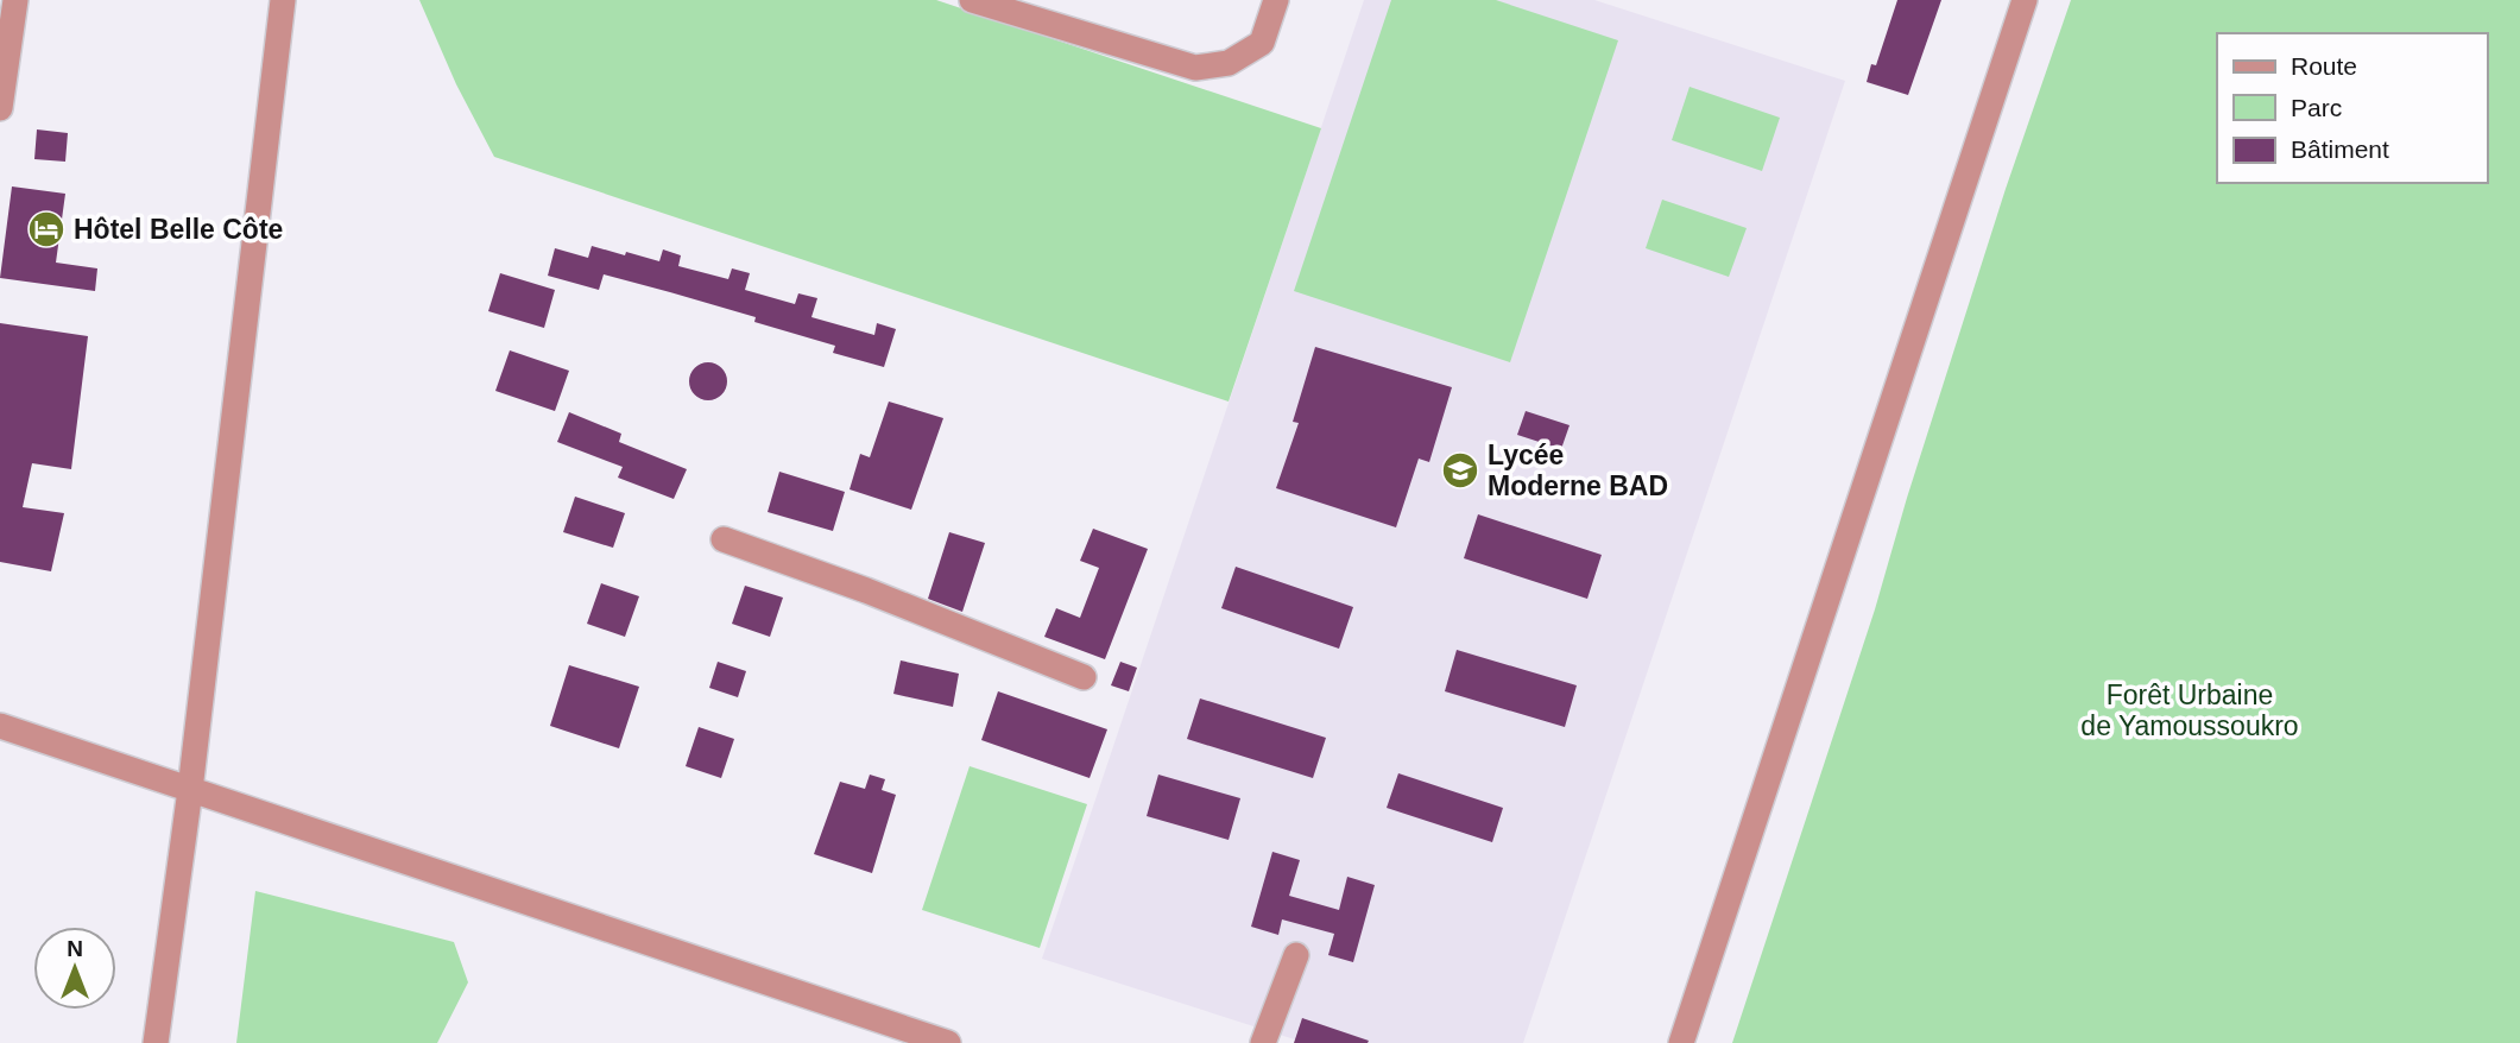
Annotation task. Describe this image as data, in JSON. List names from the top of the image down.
{
  "parks": ["Forêt Urbaine de Yamoussoukro"],
  "places": {
    "hotel": ["Hôtel Belle Côte"],
    "school or university": ["Lycée Moderne BAD"]
  },
  "legend": ["Route", "Parc", "Bâtiment"],
  "north": "top"
}
